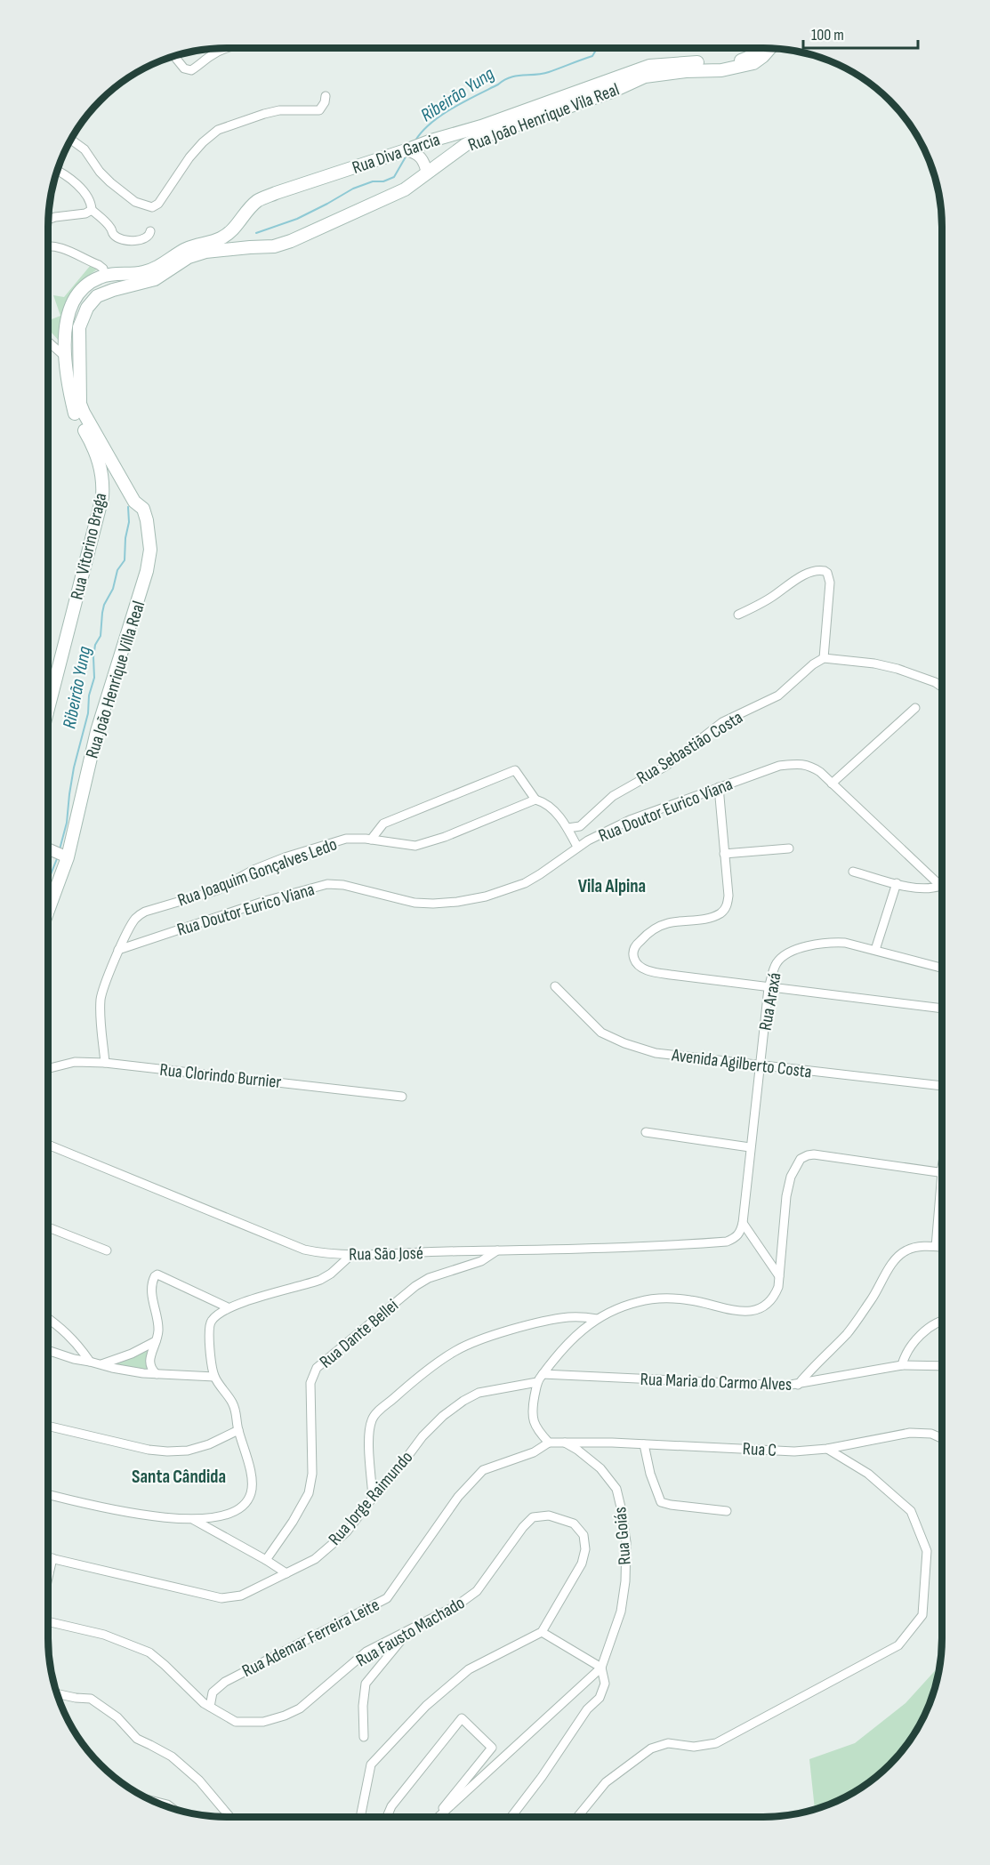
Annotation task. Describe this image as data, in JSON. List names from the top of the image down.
{
  "streets": {
    "main road": [
      "Rua João Henrique Vila Real",
      "Rua Diva Garcia",
      "Rua Vitorino Braga",
      "Rua João Henrique Villa Real"
    ],
    "street": [
      "Rua Sebastião Costa",
      "Rua Doutor Eurico Viana",
      "Rua Joaquim Gonçalves Ledo",
      "Rua Araxá",
      "Avenida Agilberto Costa",
      "Rua Clorindo Burnier",
      "Rua São José",
      "Rua Dante Bellei",
      "Rua Maria do Carmo Alves",
      "Rua C",
      "Rua Jorge Raimundo",
      "Rua Goiás",
      "Rua Fausto Machado",
      "Rua Ademar Ferreira Leite"
    ]
  },
  "crossings": [
    ["Rua João Henrique Vila Real", "Rua João Henrique Villa Real"],
    ["Rua Diva Garcia", "Rua Vitorino Braga"],
    ["Rua Doutor Eurico Viana", "Rua Joaquim Gonçalves Ledo"],
    ["Rua Araxá", "Avenida Agilberto Costa"],
    ["Rua Araxá", "Rua São José"],
    ["Rua São José", "Rua Dante Bellei"],
    ["Rua C", "Rua Goiás"],
    ["Rua Fausto Machado", "Rua Ademar Ferreira Leite"]
  ],
  "districts": ["Vila Alpina", "Santa Cândida"],
  "water": ["Ribeirão Yung"],
  "scale_bar": "100 m"
}
